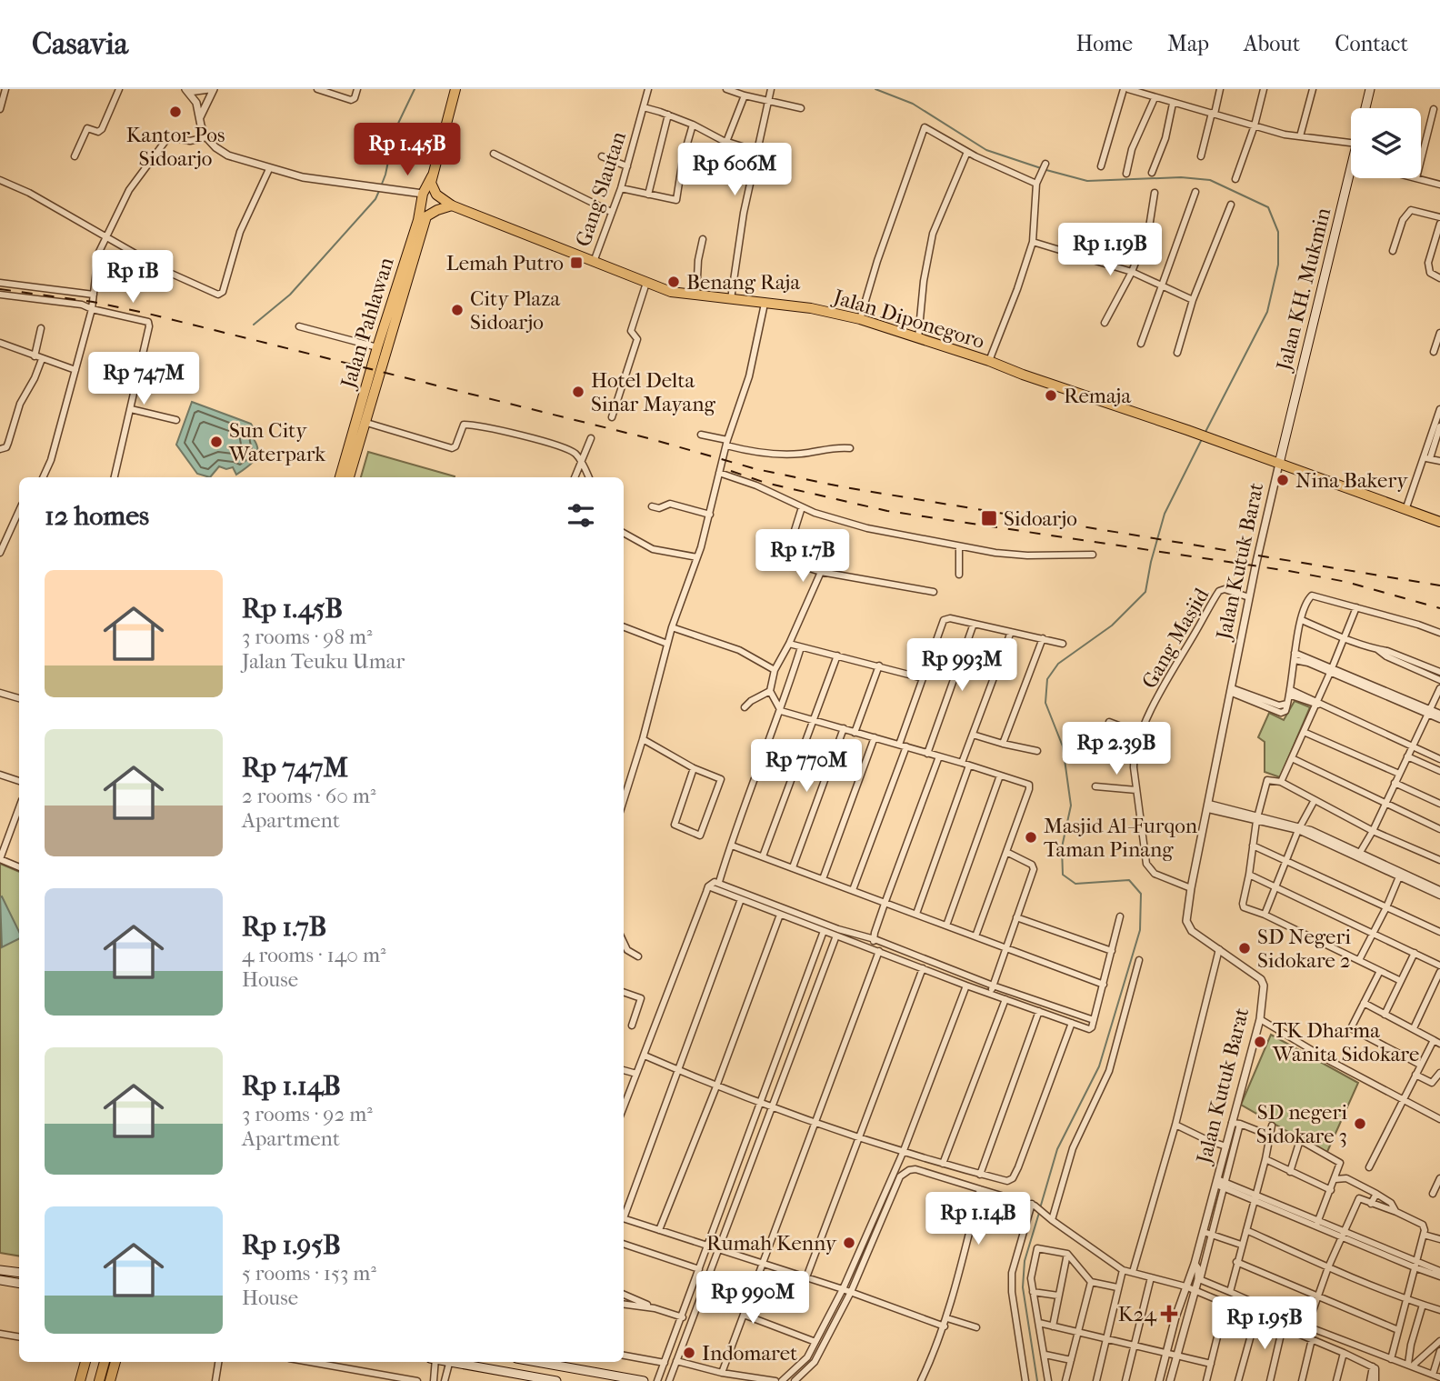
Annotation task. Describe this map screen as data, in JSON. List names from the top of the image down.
{
  "streets": {
    "main road": ["Jalan KH. Mukmin", "Jalan Diponegoro", "Jalan Pahlawan"],
    "street": ["Gang Slautan", "Jalan Kutuk Barat", "Gang Masjid"]
  },
  "crossings": [
    ["Gang Slautan", "Jalan Diponegoro"],
    ["Jalan KH. Mukmin", "Jalan Diponegoro"],
    ["Jalan KH. Mukmin", "Jalan Kutuk Barat"],
    ["Jalan Diponegoro", "Jalan Kutuk Barat"],
    ["Jalan Kutuk Barat", "Gang Masjid"]
  ],
  "places": {
    "other": [
      "Kantor Pos Sidoarjo",
      "Benang Raja",
      "City Plaza Sidoarjo",
      "Hotel Delta Sinar Mayang",
      "Remaja",
      "Sun City Waterpark",
      "Nina Bakery",
      "Masjid Al-Furqon Taman Pinang",
      "SD Negeri Sidokare 2",
      "TK Dharma Wanita Sidokare",
      "SD negeri Sidokare 3",
      "Rumah Kenny",
      "Indomaret"
    ],
    "transit": ["Lemah Putro", "Sidoarjo"],
    "health": ["K24"]
  },
  "page": {
    "header": "Casavia",
    "nav": [
      "Home",
      "Map",
      "About",
      "Contact"
    ],
    "price": [
      "Rp 1.45B",
      "Rp 606M",
      "Rp 1.19B",
      "Rp 1B",
      "Rp 747M",
      "Rp 1.7B",
      "Rp 993M",
      "Rp 2.39B",
      "Rp 770M",
      "Rp 1.14B",
      "Rp 990M",
      "Rp 1.95B"
    ],
    "heading": "12 homes",
    "list": [
      {
        "name": "Rp 1.45B",
        "note": "3 rooms · 98 m² · Jalan Teuku Umar"
      },
      {
        "name": "Rp 747M",
        "note": "2 rooms · 60 m² · Apartment"
      },
      {
        "name": "Rp 1.7B",
        "note": "4 rooms · 140 m² · House"
      },
      {
        "name": "Rp 1.14B",
        "note": "3 rooms · 92 m² · Apartment"
      },
      {
        "name": "Rp 1.95B",
        "note": "5 rooms · 153 m² · House"
      }
    ]
  }
}
